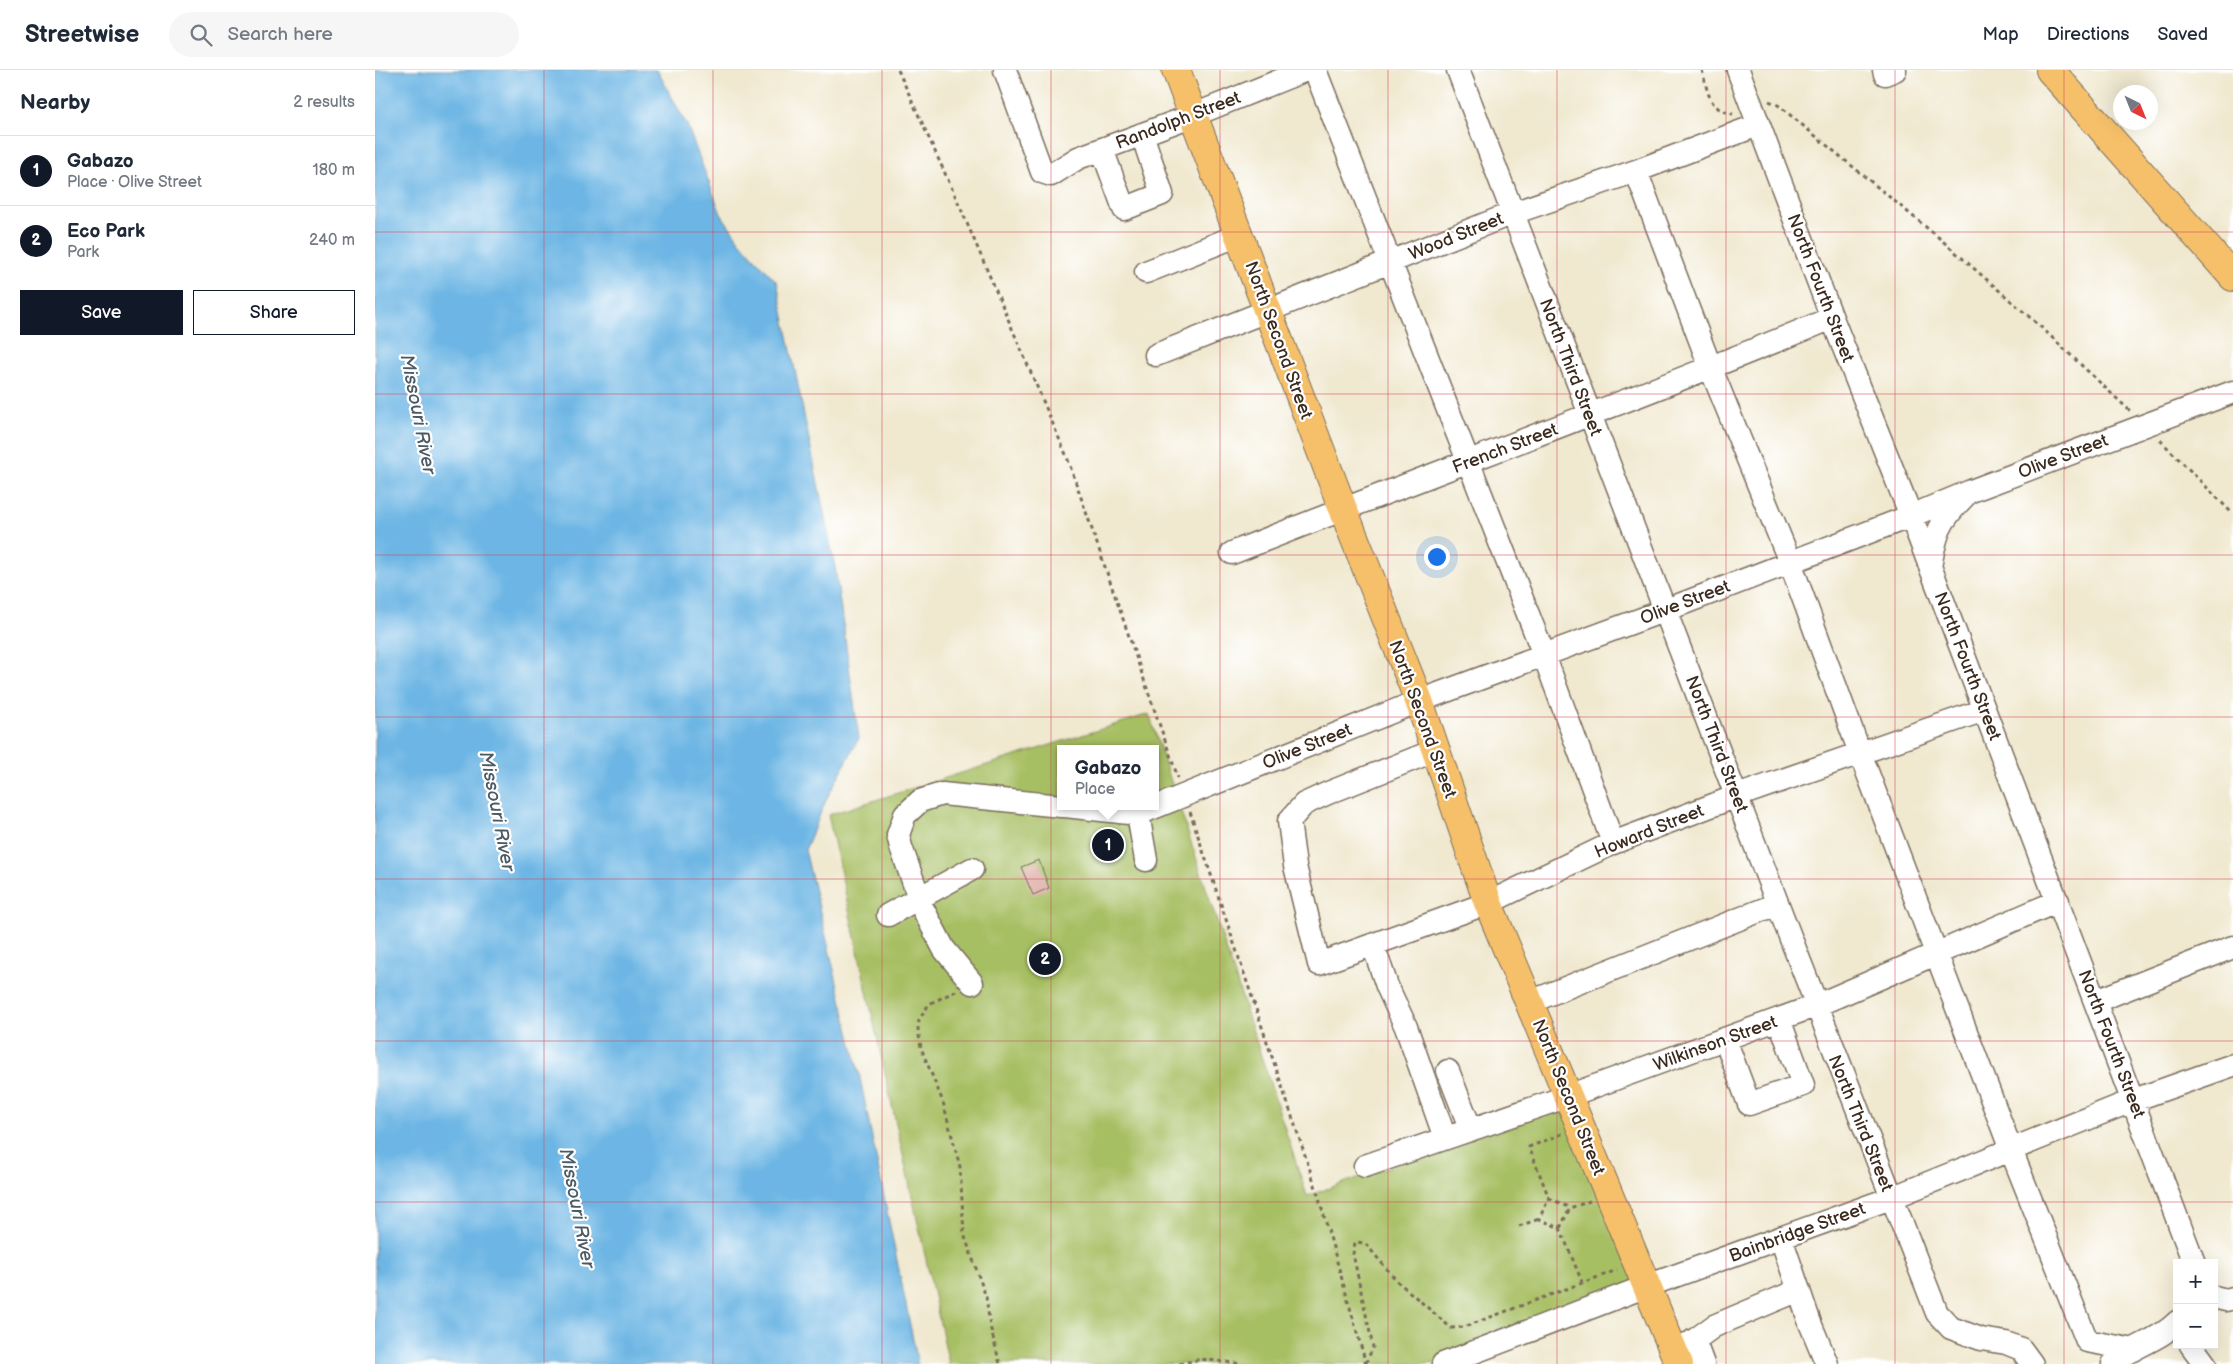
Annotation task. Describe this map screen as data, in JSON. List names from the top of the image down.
{
  "streets": {
    "main road": ["North Second Street"],
    "street": [
      "Randolph Street",
      "Wood Street",
      "North Fourth Street",
      "North Third Street",
      "French Street",
      "Olive Street",
      "Howard Street",
      "Wilkinson Street",
      "Bainbridge Street"
    ]
  },
  "crossings": [
    ["Randolph Street", "North Second Street"],
    ["Wood Street", "North Fourth Street"],
    ["Wood Street", "North Second Street"],
    ["Wood Street", "North Third Street"],
    ["North Fourth Street", "French Street"],
    ["North Fourth Street", "Olive Street"],
    ["North Fourth Street", "Howard Street"],
    ["North Fourth Street", "Wilkinson Street"],
    ["North Fourth Street", "Bainbridge Street"],
    ["North Second Street", "French Street"],
    ["North Second Street", "Olive Street"],
    ["North Second Street", "Howard Street"],
    ["North Second Street", "Wilkinson Street"],
    ["North Second Street", "Bainbridge Street"],
    ["North Third Street", "French Street"],
    ["North Third Street", "Olive Street"],
    ["North Third Street", "Howard Street"],
    ["North Third Street", "Wilkinson Street"],
    ["North Third Street", "Bainbridge Street"]
  ],
  "water": ["Missouri River"],
  "north": "bottom right",
  "page": {
    "header": "Streetwise",
    "search": "Search here",
    "nav": ["Map", "Directions", "Saved"],
    "heading": ["Nearby", "2 results"],
    "list": [
      {
        "mark": "1",
        "name": "Gabazo",
        "note": "Place · Olive Street",
        "value": "180 m"
      },
      {
        "mark": "2",
        "name": "Eco Park",
        "note": "Park",
        "value": "240 m"
      }
    ],
    "buttons": ["Save", "Share"],
    "popup": ["Gabazo", "Place"],
    "pins": ["1", "2"],
    "map_buttons": ["+", "−"]
  }
}
